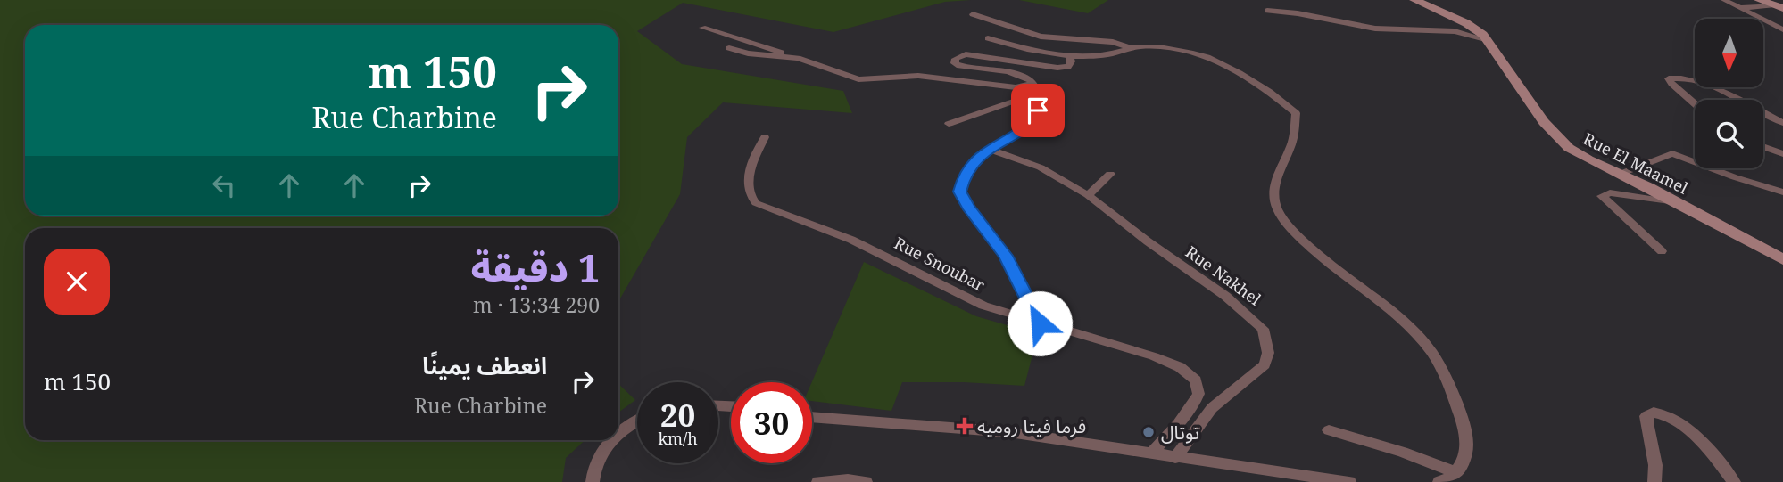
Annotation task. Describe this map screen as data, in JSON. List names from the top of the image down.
{
  "streets": {
    "street": ["Rue El Maamel", "Rue Snoubar", "Rue Nakhel"]
  },
  "places": {
    "health": ["فرما فيتا روميه"],
    "other": ["توتال"]
  },
  "north": "bottom",
  "page": {
    "turn": ["150 m", "Rue Charbine"],
    "heading": ["1 دقيقة", "290 m · 13:34"],
    "list": [
      {
        "name": "انعطف يمينًا",
        "note": "Rue Charbine",
        "value": "150 m"
      }
    ],
    "speed": "20 km/h",
    "limit": "30"
  }
}
